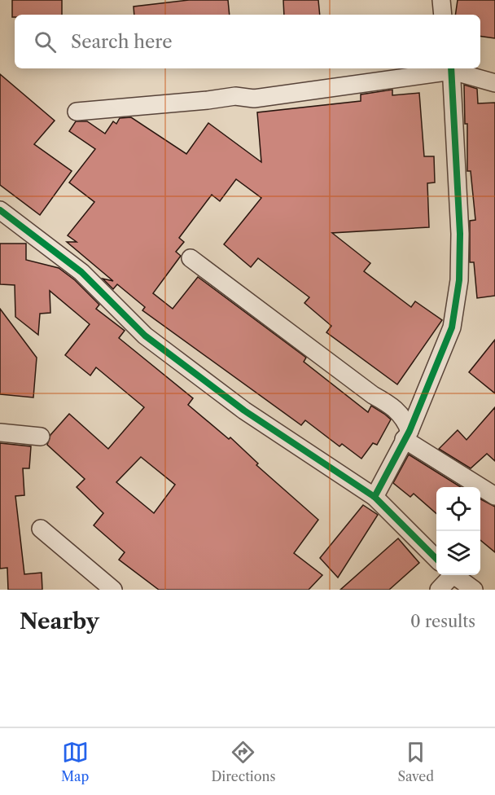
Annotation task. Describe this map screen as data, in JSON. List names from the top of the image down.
{
  "page": {
    "search": "Search here",
    "heading": ["Nearby", "0 results"],
    "nav": ["Map", "Directions", "Saved"]
  }
}
